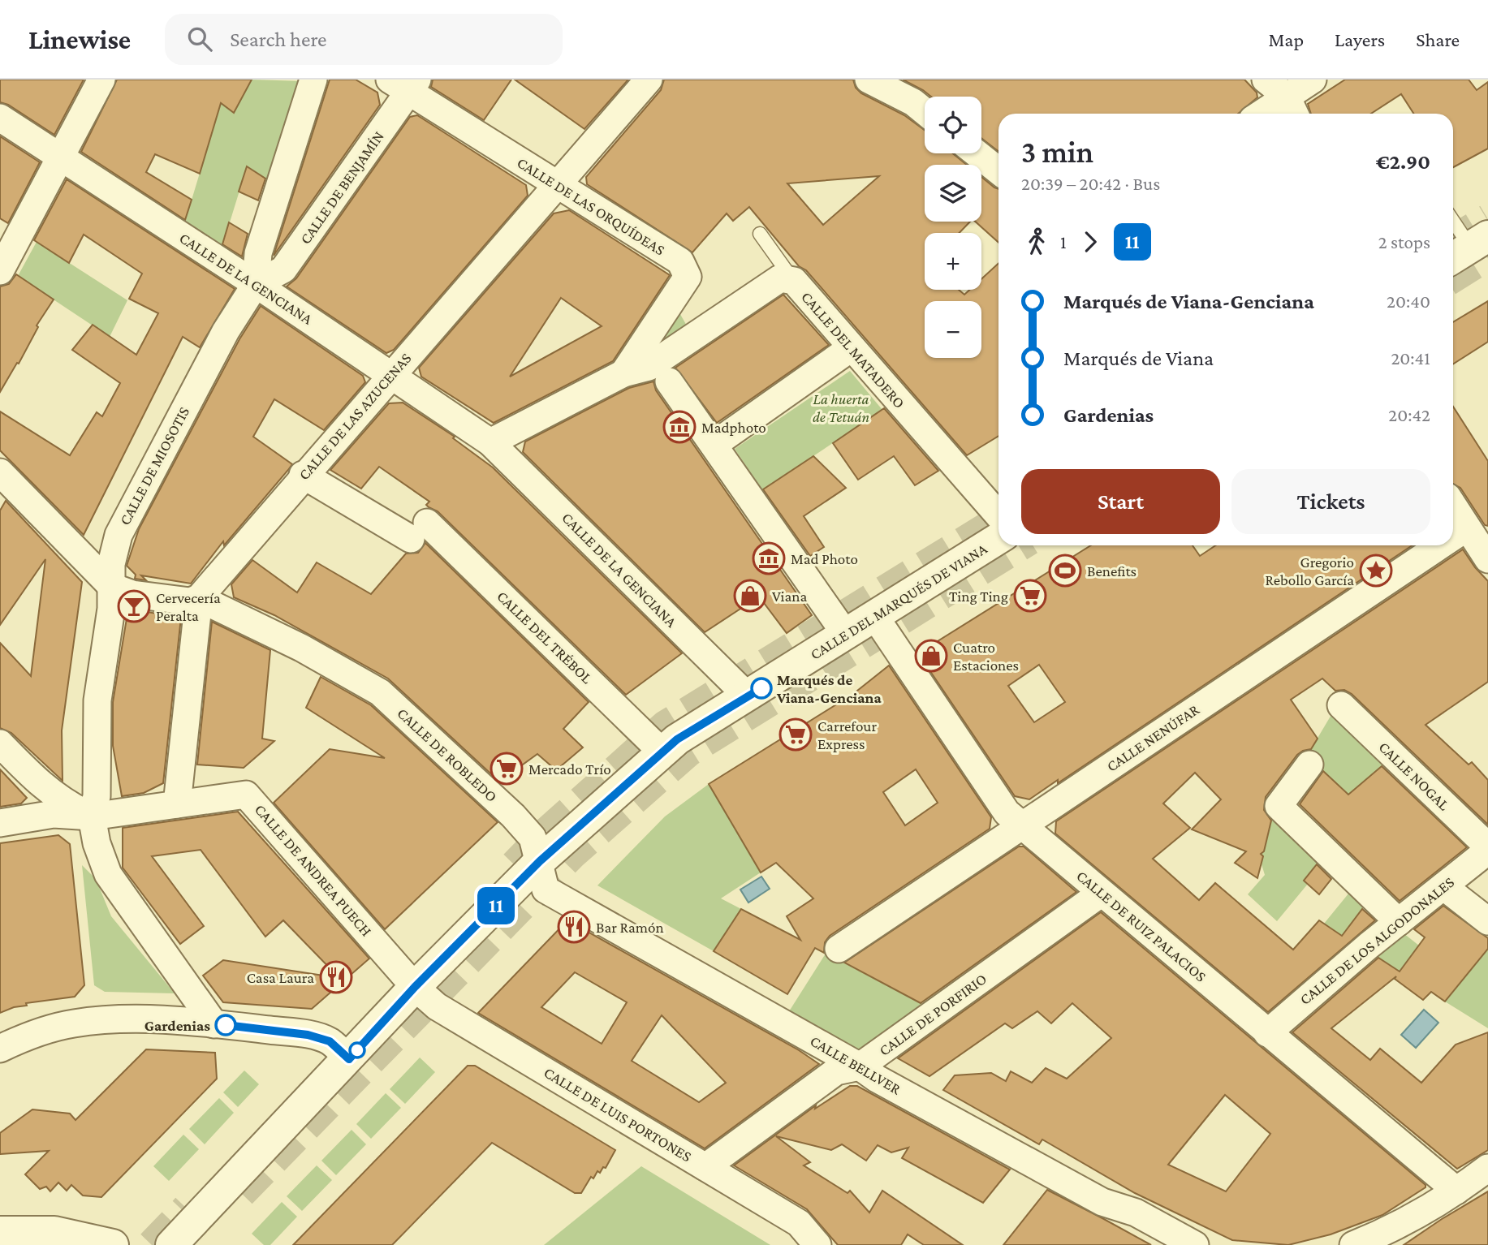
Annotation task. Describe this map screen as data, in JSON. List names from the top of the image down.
{
  "streets": {
    "street": [
      "CALLE DE BENJAMÍN",
      "CALLE DE LAS ORQUÍDEAS",
      "CALLE DE LA GENCIANA",
      "CALLE DEL MATADERO",
      "CALLE DE LAS AZUCENAS",
      "CALLE DE MIOSOTIS",
      "CALLE DEL MARQUÉS DE VIANA",
      "CALLE DEL TRÉBOL",
      "CALLE NENÚFAR",
      "CALLE DE ROBLEDO",
      "CALLE NOGAL",
      "CALLE DE ANDREA PUECH",
      "CALLE DE RUIZ PALACIOS",
      "CALLE DE LOS ALGODONALES",
      "CALLE DE PORFIRIO",
      "CALLE BELLVER",
      "CALLE DE LUIS PORTONES"
    ]
  },
  "crossings": [
    ["CALLE DE BENJAMÍN", "CALLE DE LAS ORQUÍDEAS"],
    ["CALLE DE BENJAMÍN", "CALLE DE LA GENCIANA"],
    ["CALLE DE BENJAMÍN", "CALLE DE MIOSOTIS"],
    ["CALLE DE LAS ORQUÍDEAS", "CALLE DEL MATADERO"],
    ["CALLE DE LAS ORQUÍDEAS", "CALLE DE LAS AZUCENAS"],
    ["CALLE DE LA GENCIANA", "CALLE DE LAS AZUCENAS"],
    ["CALLE DE LA GENCIANA", "CALLE DE MIOSOTIS"],
    ["CALLE DE LA GENCIANA", "CALLE DEL MARQUÉS DE VIANA"],
    ["CALLE DE LAS AZUCENAS", "CALLE DEL TRÉBOL"],
    ["CALLE DE LAS AZUCENAS", "CALLE DE ROBLEDO"],
    ["CALLE DE MIOSOTIS", "CALLE DE ANDREA PUECH"],
    ["CALLE DEL MARQUÉS DE VIANA", "CALLE DEL TRÉBOL"],
    ["CALLE DEL MARQUÉS DE VIANA", "CALLE DE ROBLEDO"],
    ["CALLE DEL MARQUÉS DE VIANA", "CALLE DE ANDREA PUECH"],
    ["CALLE DEL MARQUÉS DE VIANA", "CALLE DE RUIZ PALACIOS"],
    ["CALLE DEL MARQUÉS DE VIANA", "CALLE BELLVER"],
    ["CALLE DEL MARQUÉS DE VIANA", "CALLE DE LUIS PORTONES"],
    ["CALLE NENÚFAR", "CALLE DE RUIZ PALACIOS"],
    ["CALLE DE ROBLEDO", "CALLE BELLVER"],
    ["CALLE NOGAL", "CALLE DE LOS ALGODONALES"],
    ["CALLE DE ANDREA PUECH", "CALLE DE LUIS PORTONES"],
    ["CALLE DE RUIZ PALACIOS", "CALLE DE LOS ALGODONALES"],
    ["CALLE DE RUIZ PALACIOS", "CALLE DE PORFIRIO"],
    ["CALLE DE PORFIRIO", "CALLE BELLVER"],
    ["CALLE DE PORFIRIO", "CALLE DE LUIS PORTONES"]
  ],
  "parks": ["La huerta de Tetuán"],
  "places": {
    "museum": ["Madphoto", "Mad Photo"],
    "sports": ["Benefits"],
    "place": ["Gregorio Rebollo García"],
    "shop": ["Viana", "Cuatro Estaciones"],
    "supermarket": ["Ting Ting", "Carrefour Express", "Mercado Trío"],
    "bar": ["Cervecería Peralta"],
    "other": ["Marqués de Viana-Genciana", "Gardenias"],
    "restaurant": ["Bar Ramón", "Casa Laura"]
  },
  "lines": ["bus line 11"],
  "page": {
    "header": "Linewise",
    "search": "Search here",
    "nav": ["Map", "Layers", "Share"],
    "on_map": "11",
    "map_buttons": ["+", "−"],
    "heading": ["3 min", "20:39 – 20:42 · Bus", "€2.90"],
    "legs": ["1", "11", "2 stops"],
    "list": [
      {
        "name": "Marqués de Viana-Genciana",
        "value": "20:40"
      },
      {
        "name": "Marqués de Viana",
        "value": "20:41"
      },
      {
        "name": "Gardenias",
        "value": "20:42"
      }
    ],
    "buttons": ["Start", "Tickets"]
  }
}
